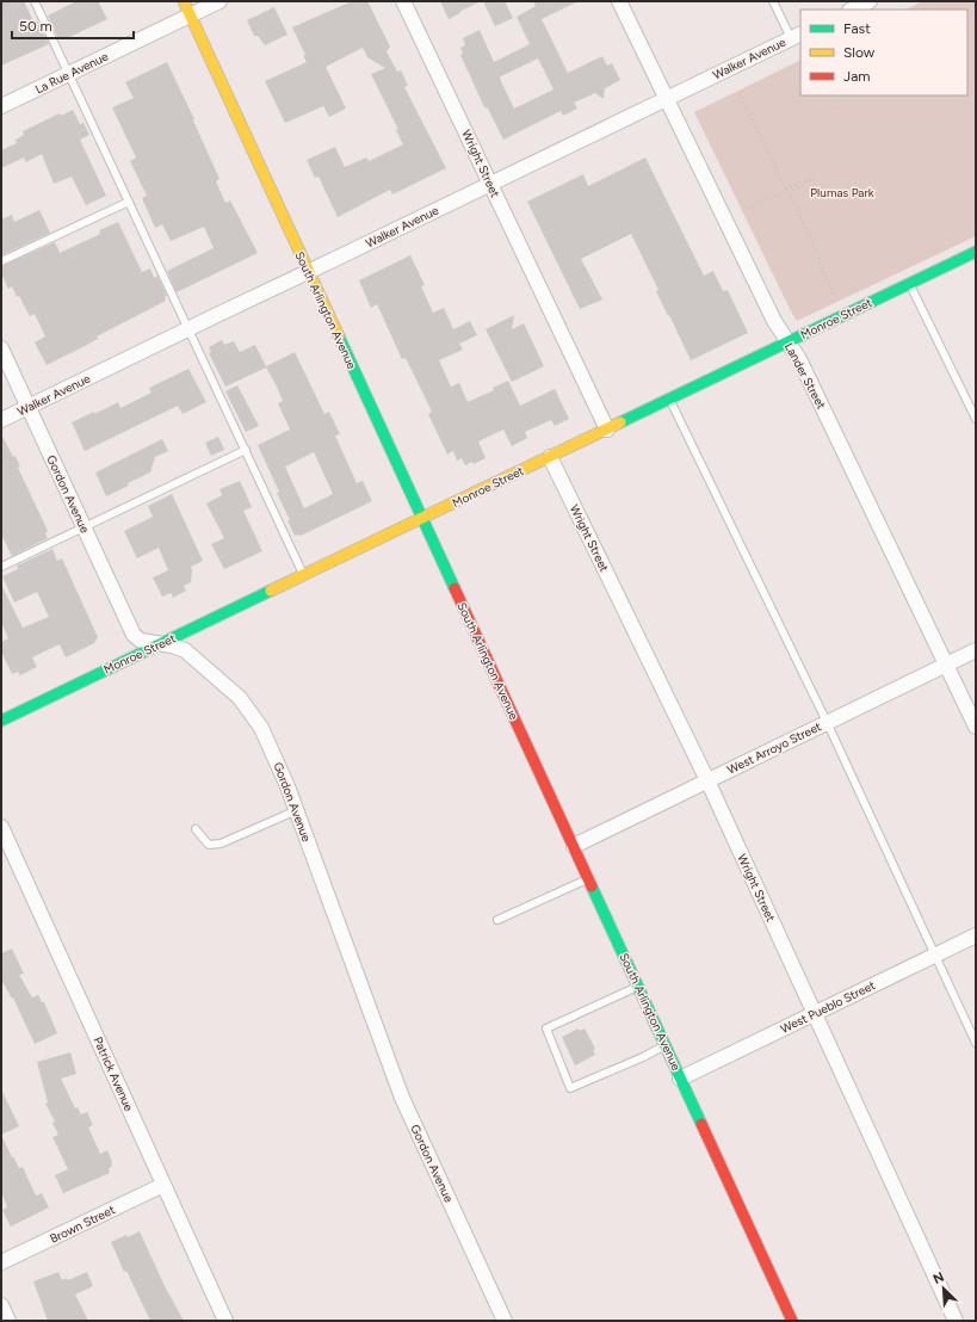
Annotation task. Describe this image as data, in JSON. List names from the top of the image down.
{
  "streets": {
    "main road": ["South Arlington Avenue", "Monroe Street"],
    "street": [
      "Walker Avenue",
      "La Rue Avenue",
      "Wright Street",
      "Lander Street",
      "Gordon Avenue",
      "West Arroyo Street",
      "West Pueblo Street",
      "Patrick Avenue",
      "Brown Street"
    ]
  },
  "crossings": [
    ["Walker Avenue", "Wright Street"],
    ["Walker Avenue", "South Arlington Avenue"],
    ["Walker Avenue", "Lander Street"],
    ["Walker Avenue", "Gordon Avenue"],
    ["La Rue Avenue", "South Arlington Avenue"],
    ["Wright Street", "Monroe Street"],
    ["Wright Street", "West Arroyo Street"],
    ["Wright Street", "West Pueblo Street"],
    ["South Arlington Avenue", "Monroe Street"],
    ["South Arlington Avenue", "West Arroyo Street"],
    ["South Arlington Avenue", "West Pueblo Street"],
    ["Monroe Street", "Lander Street"],
    ["Monroe Street", "Gordon Avenue"],
    ["Lander Street", "West Arroyo Street"],
    ["Patrick Avenue", "Brown Street"]
  ],
  "parks": ["Plumas Park"],
  "legend": ["Fast", "Slow", "Jam"],
  "scale_bar": "50 m",
  "north": "top left"
}
